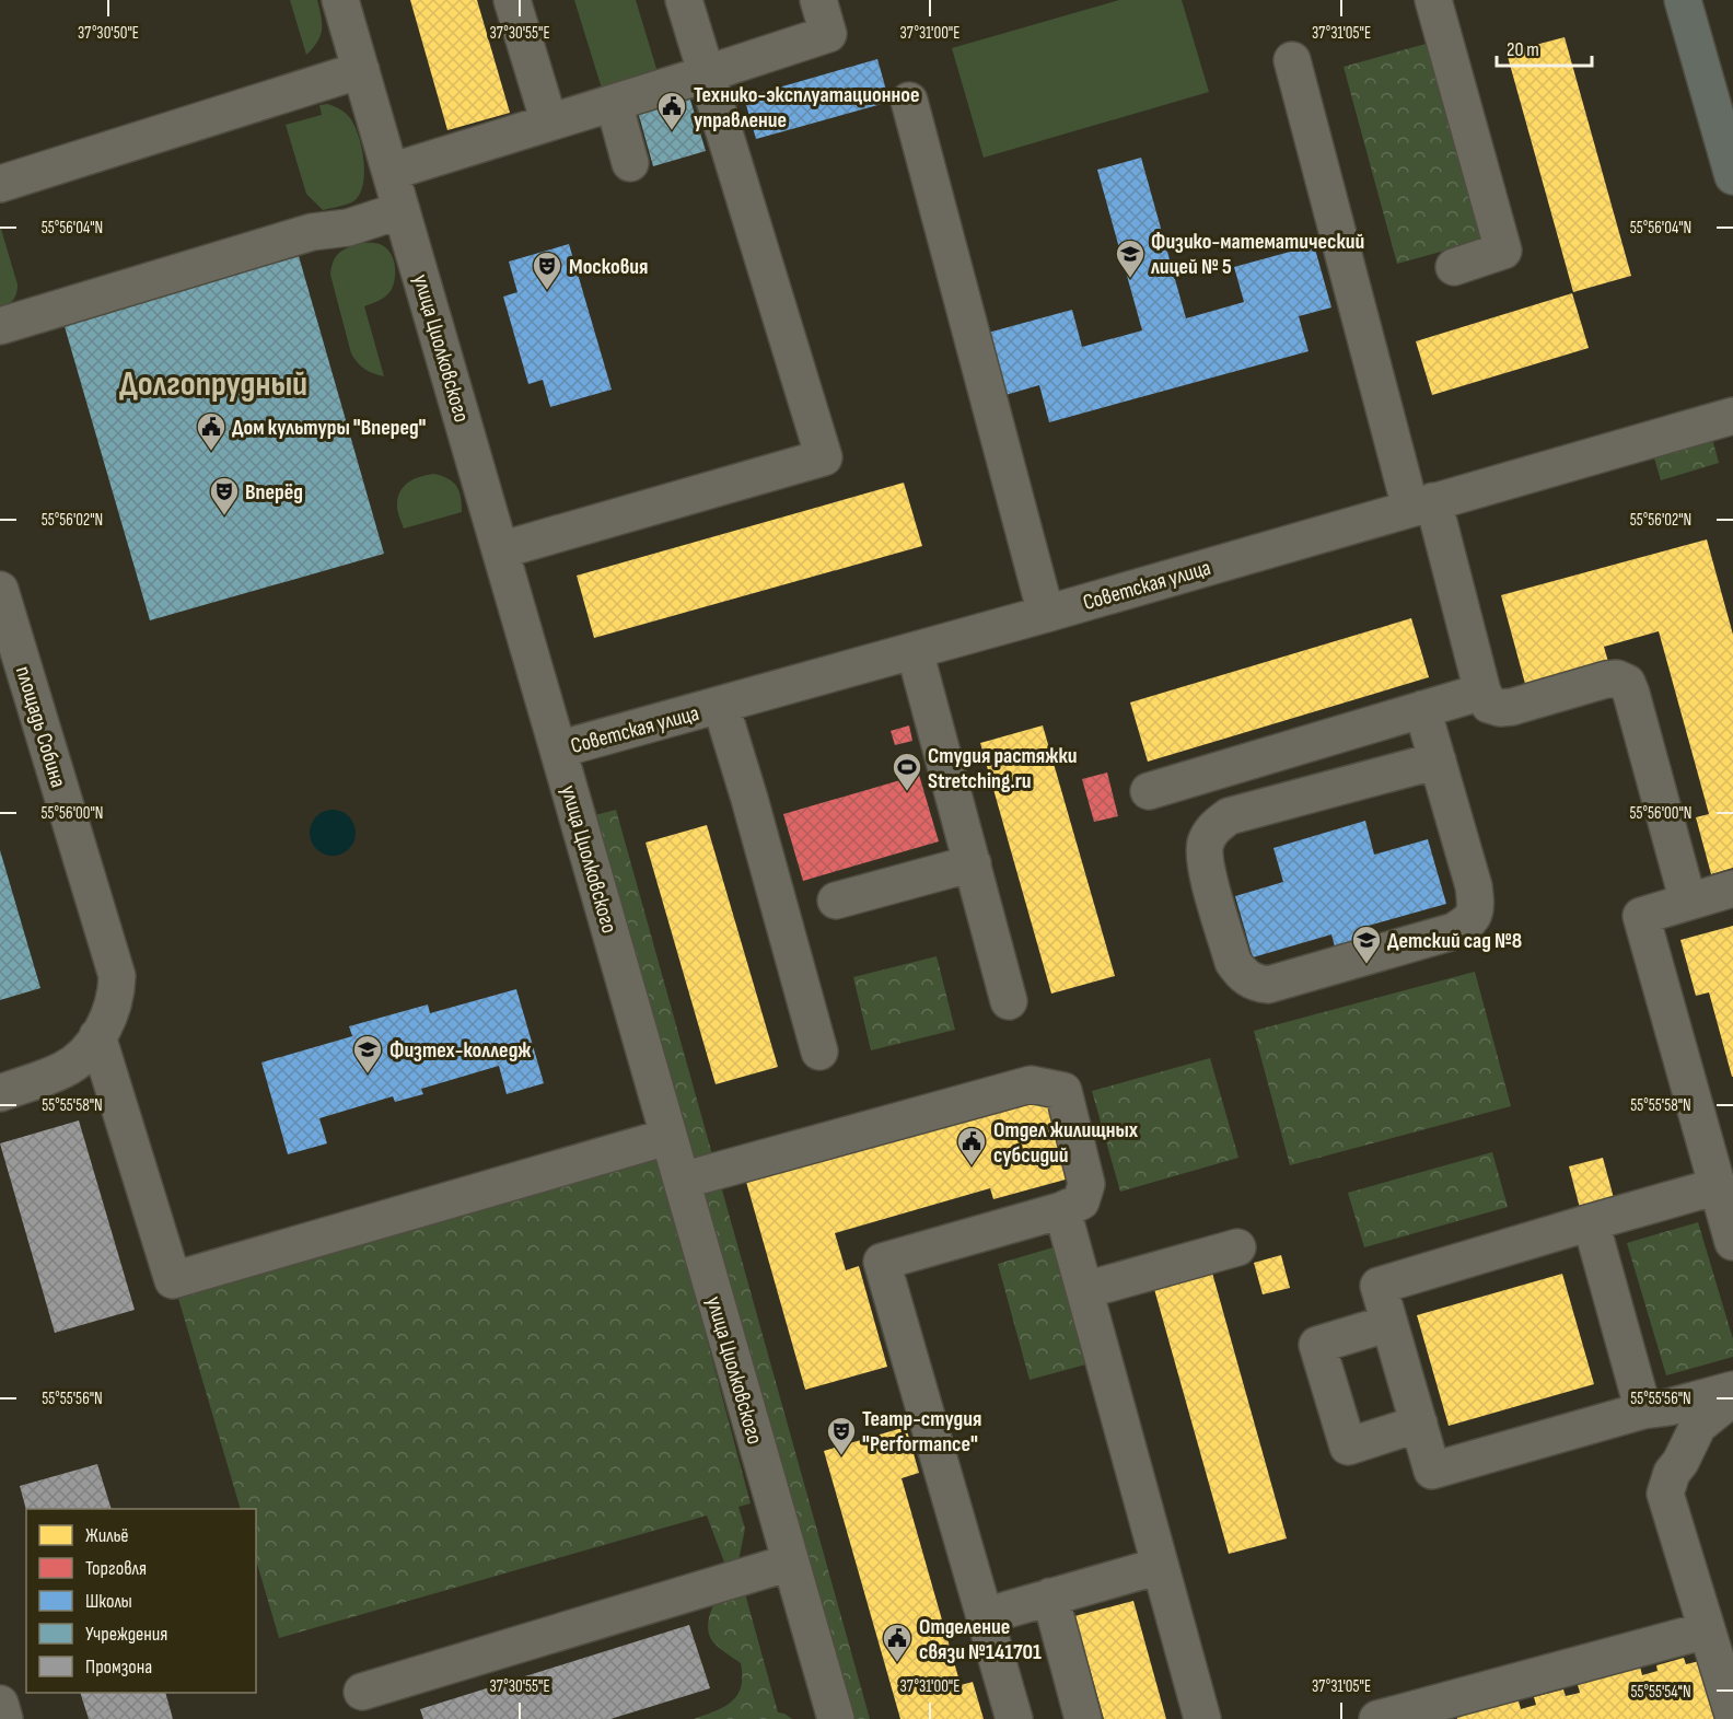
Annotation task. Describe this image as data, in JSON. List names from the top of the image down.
{
  "streets": {
    "street": ["улица Циолковского", "Советская улица", "площадь Собина"]
  },
  "crossings": [
    ["улица Циолковского", "Советская улица"]
  ],
  "districts": ["Долгопрудный"],
  "places": {
    "public building": [
      "Технико-эксплуатационное управление",
      "Дом культуры \"Вперед\"",
      "Отдел жилищных субсидий",
      "Отделение связи №141701"
    ],
    "school or university": ["Физико-математический лицей № 5", "Детский сад №8", "Физтех-колледж"],
    "theatre": ["Московия", "Вперёд", "Театр-студия \"Performance\""],
    "sports": ["Студия растяжки Stretching.ru"]
  },
  "legend": [
    "Жильё",
    "Торговля",
    "Школы",
    "Учреждения",
    "Промзона"
  ],
  "scale_bar": "20 m",
  "coordinates": [
    "37°30'50\"E",
    "37°30'55\"E",
    "37°31'00\"E",
    "37°31'05\"E",
    "55°56'04\"N",
    "55°56'02\"N",
    "55°56'00\"N",
    "55°55'58\"N",
    "55°55'56\"N",
    "55°55'54\"N"
  ]
}
